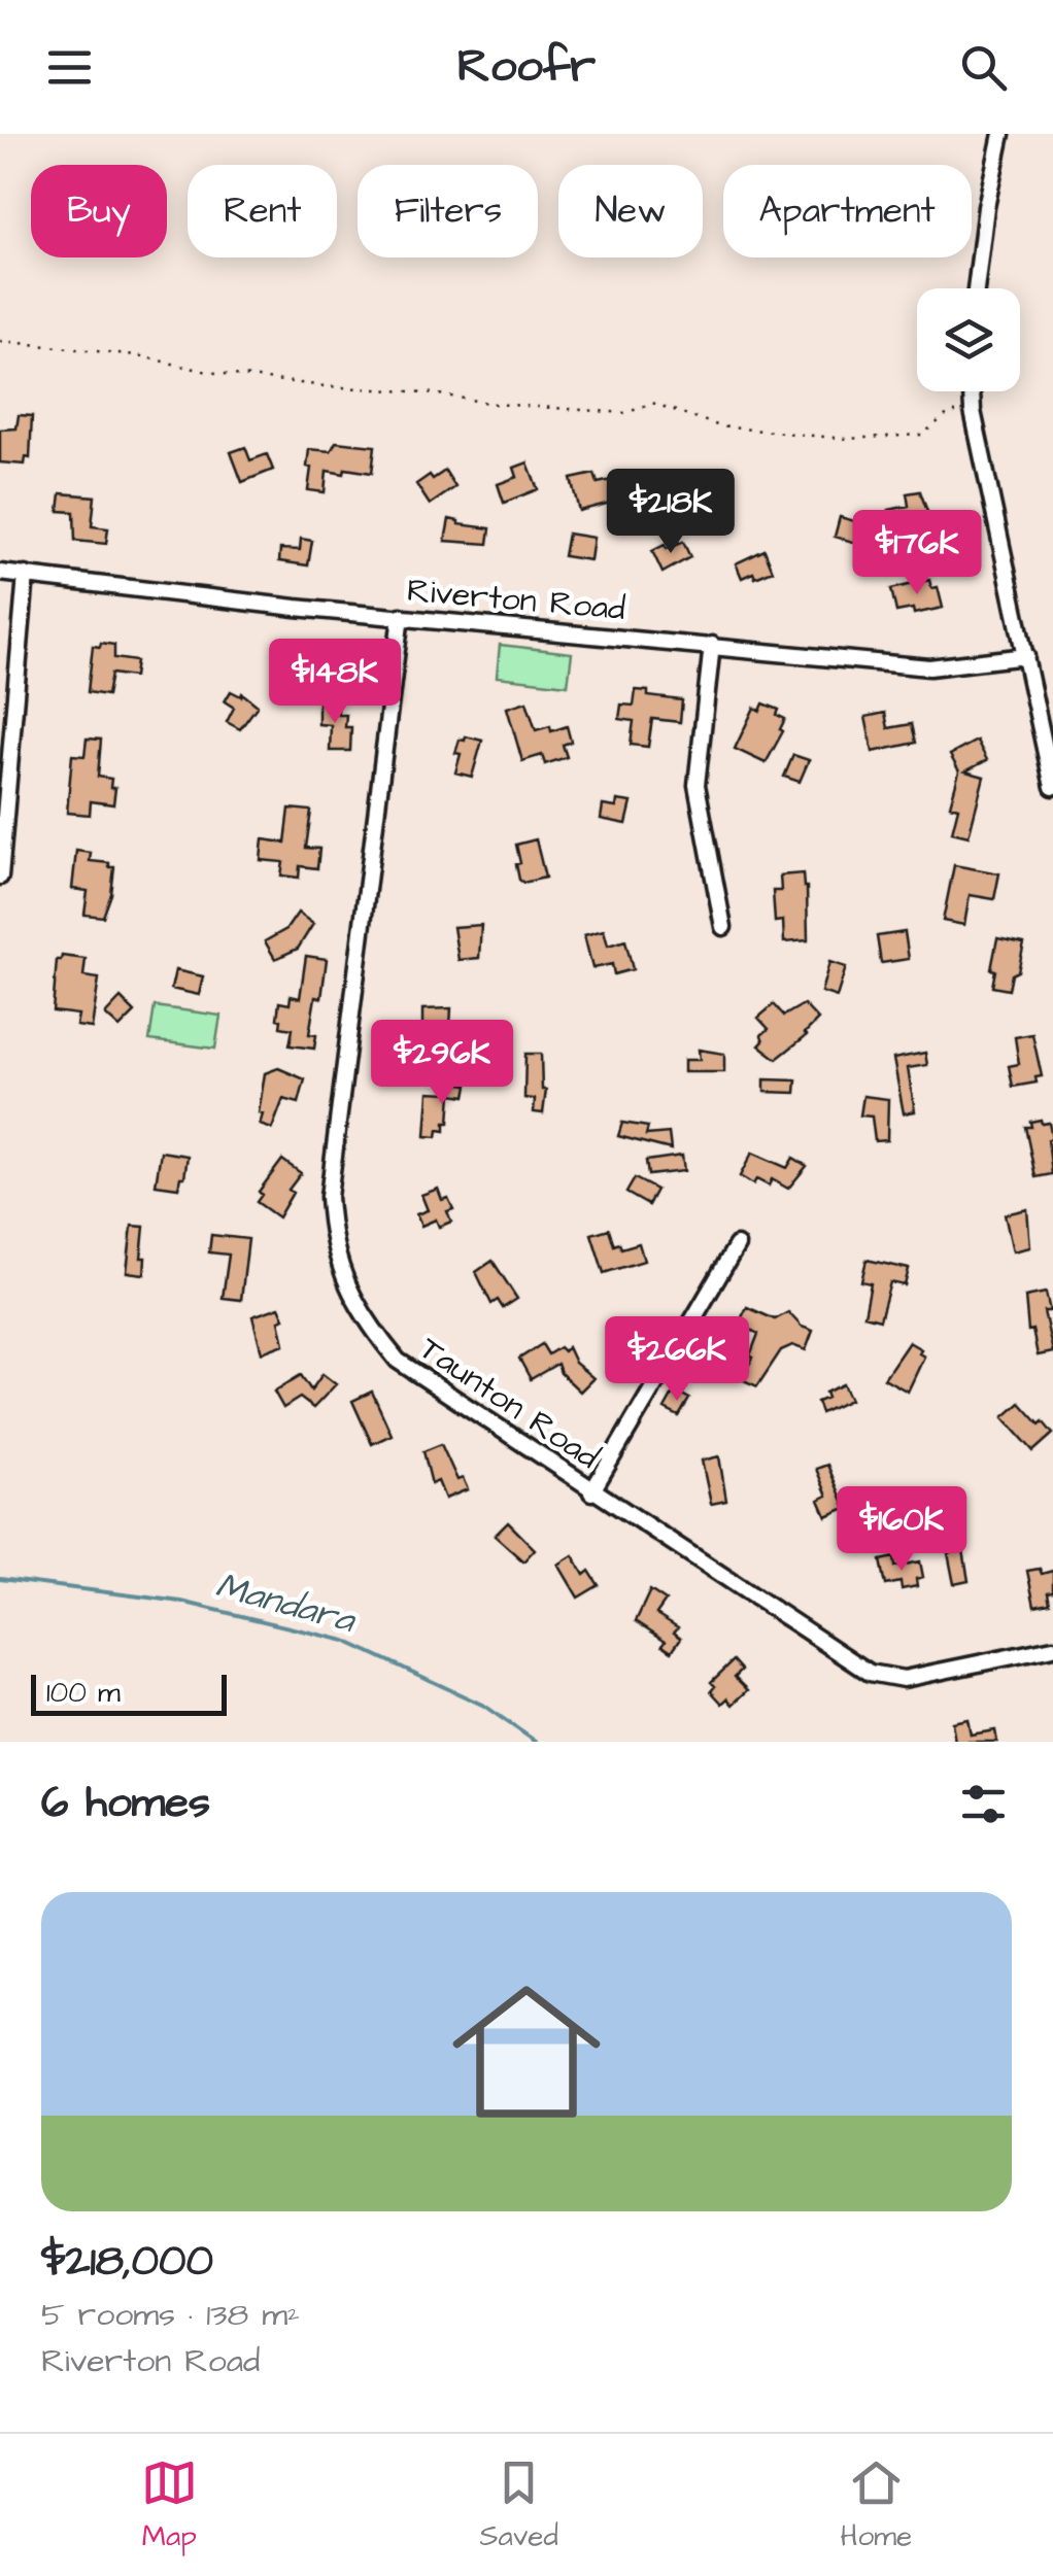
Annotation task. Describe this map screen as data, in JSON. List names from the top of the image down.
{
  "streets": {
    "street": ["Riverton Road", "Taunton Road"]
  },
  "crossings": [
    ["Riverton Road", "Taunton Road"]
  ],
  "water": ["Mandara"],
  "scale_bar": "100 m",
  "page": {
    "header": "Roofr",
    "chip": [
      "Buy",
      "Rent",
      "Filters",
      "New",
      "Apartment"
    ],
    "price": [
      "$218K",
      "$176K",
      "$148K",
      "$296K",
      "$266K",
      "$160K"
    ],
    "scale": "100 m",
    "heading": "6 homes",
    "list": [
      {
        "name": "$218,000",
        "note": "5 rooms · 138 m² · Riverton Road"
      }
    ],
    "tabs": ["Map", "Saved", "Home"]
  }
}
